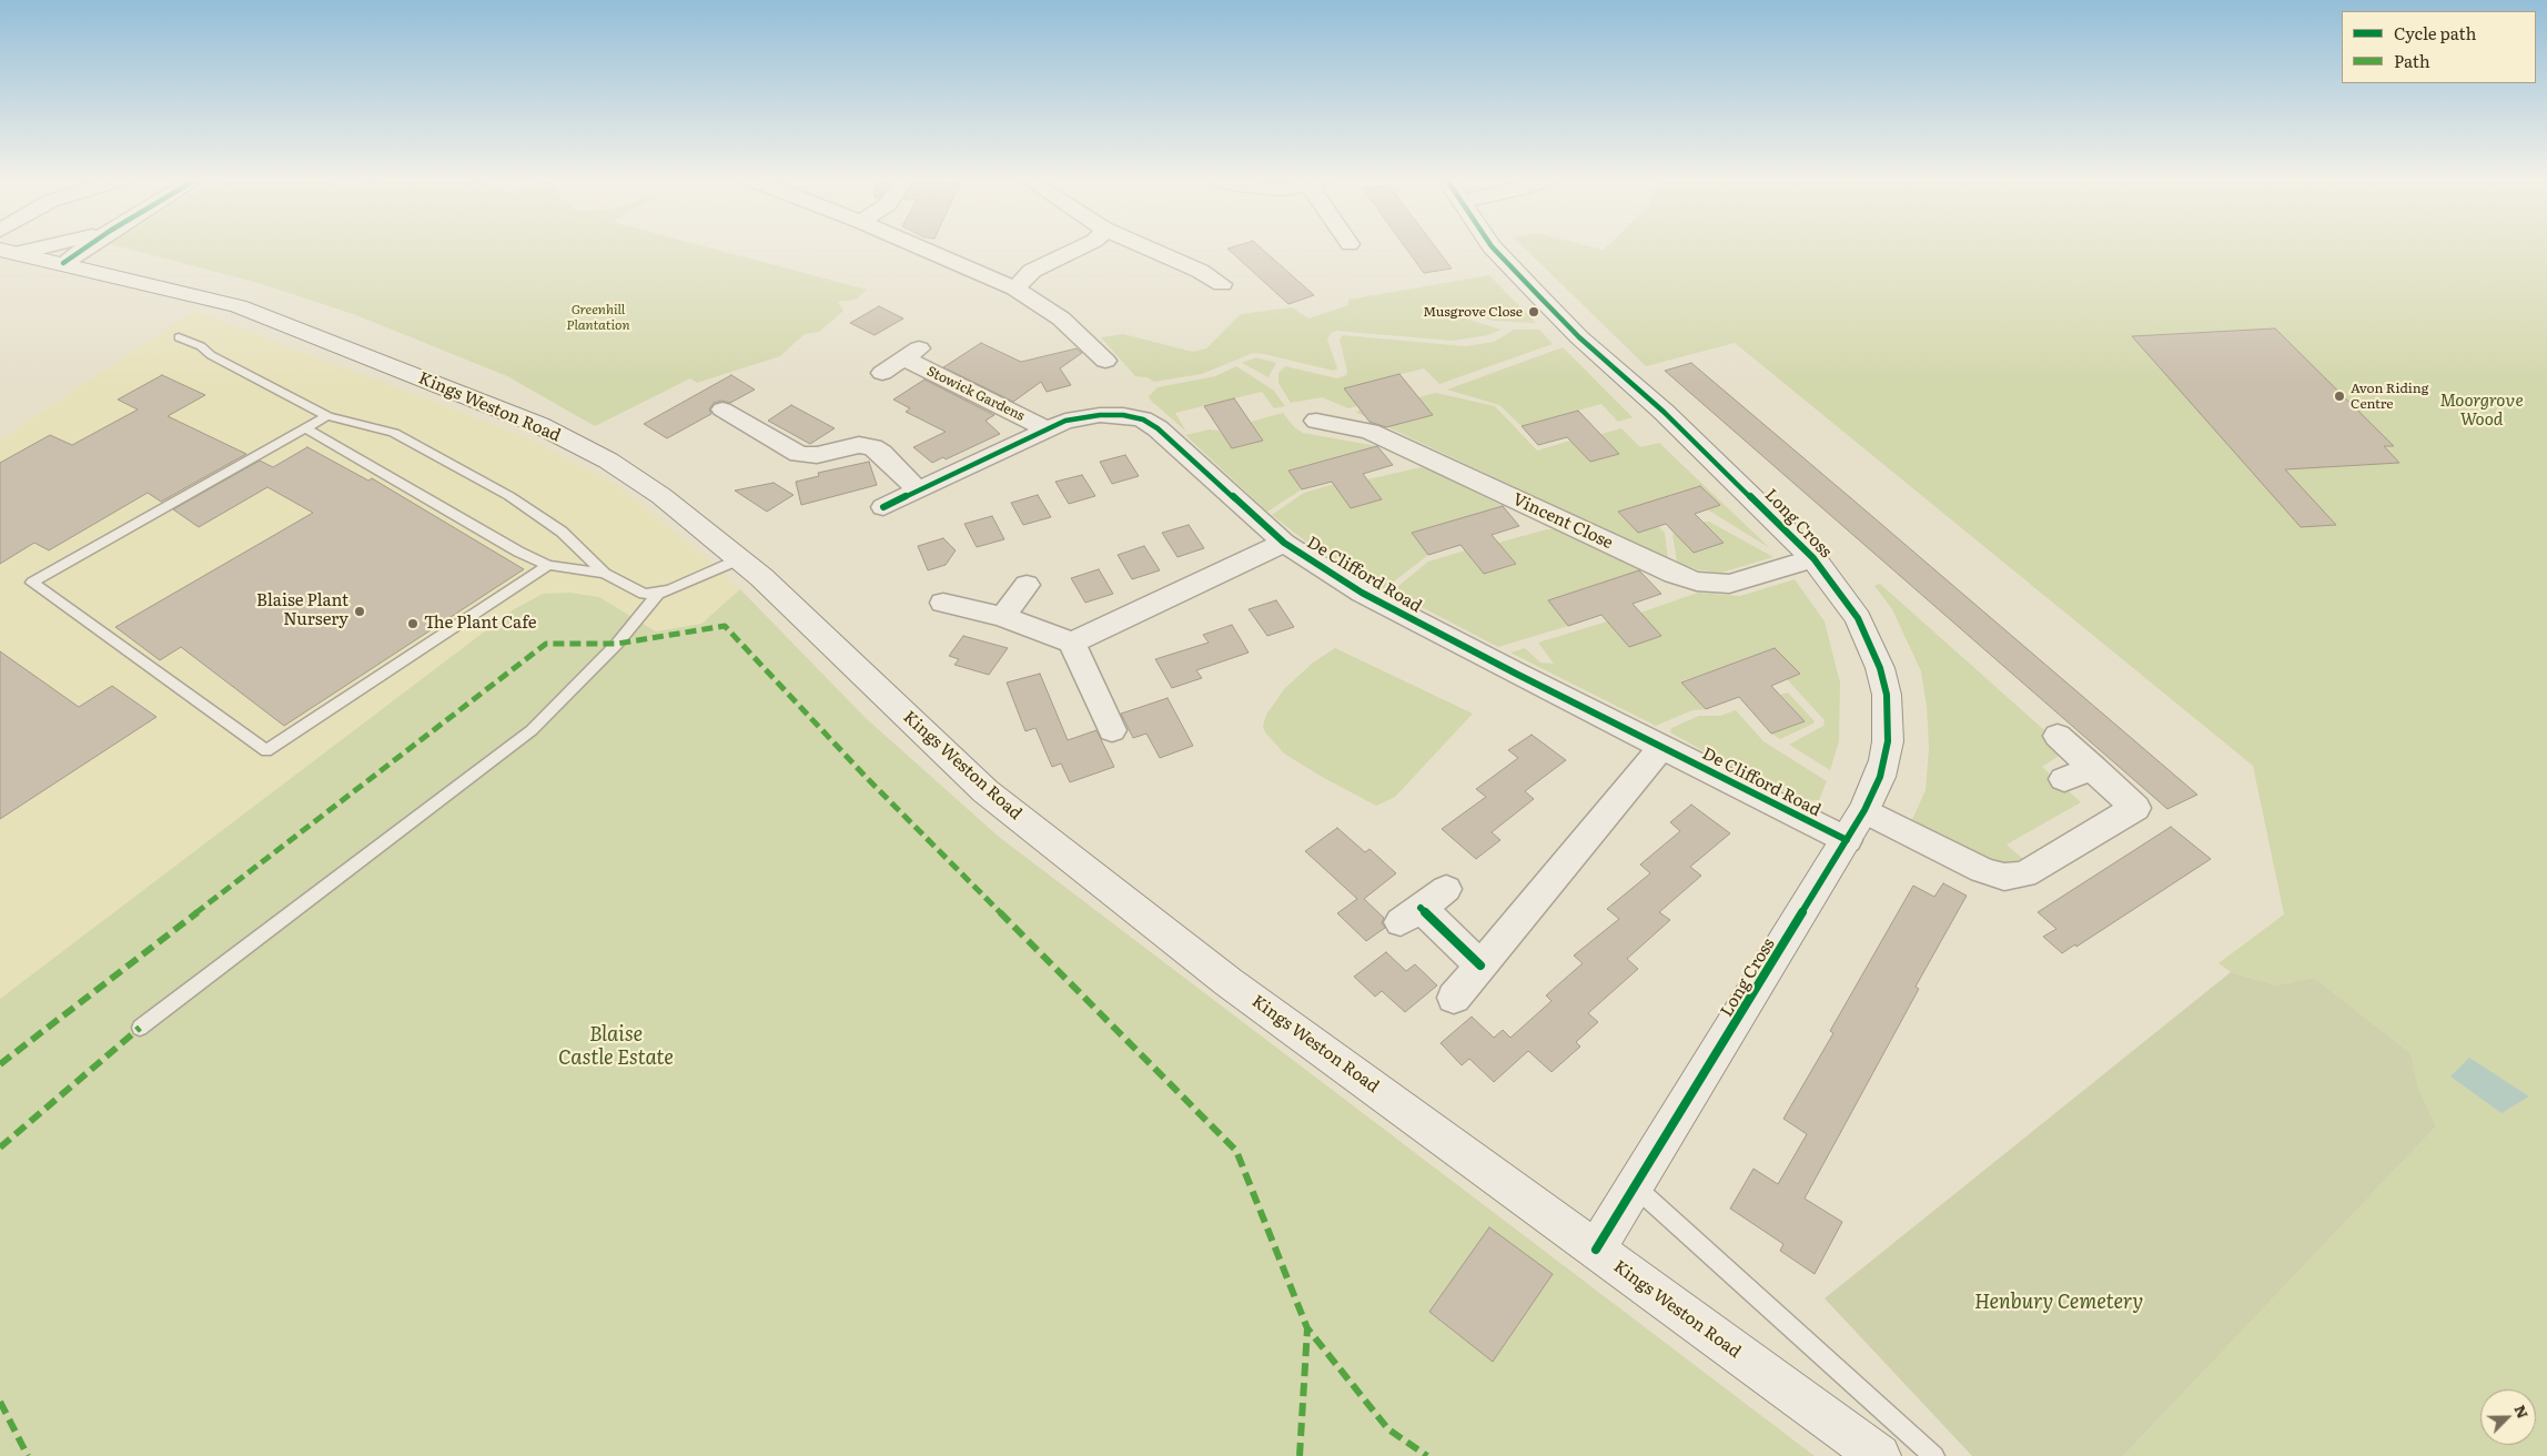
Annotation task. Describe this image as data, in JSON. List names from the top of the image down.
{
  "streets": {
    "main road": ["Kings Weston Road", "Long Cross"],
    "street": ["Stowick Gardens", "Vincent Close", "De Clifford Road"]
  },
  "crossings": [
    ["Stowick Gardens", "De Clifford Road"],
    ["Kings Weston Road", "Long Cross"],
    ["Vincent Close", "Long Cross"],
    ["Long Cross", "De Clifford Road"]
  ],
  "parks": [
    "Greenhill Plantation",
    "Moorgrove Wood",
    "Blaise Castle Estate",
    "Henbury Cemetery"
  ],
  "places": [
    "Musgrove Close",
    "Avon Riding Centre",
    "Blaise Plant Nursery",
    "The Plant Cafe"
  ],
  "legend": ["Cycle path", "Path"],
  "north": "top right"
}
